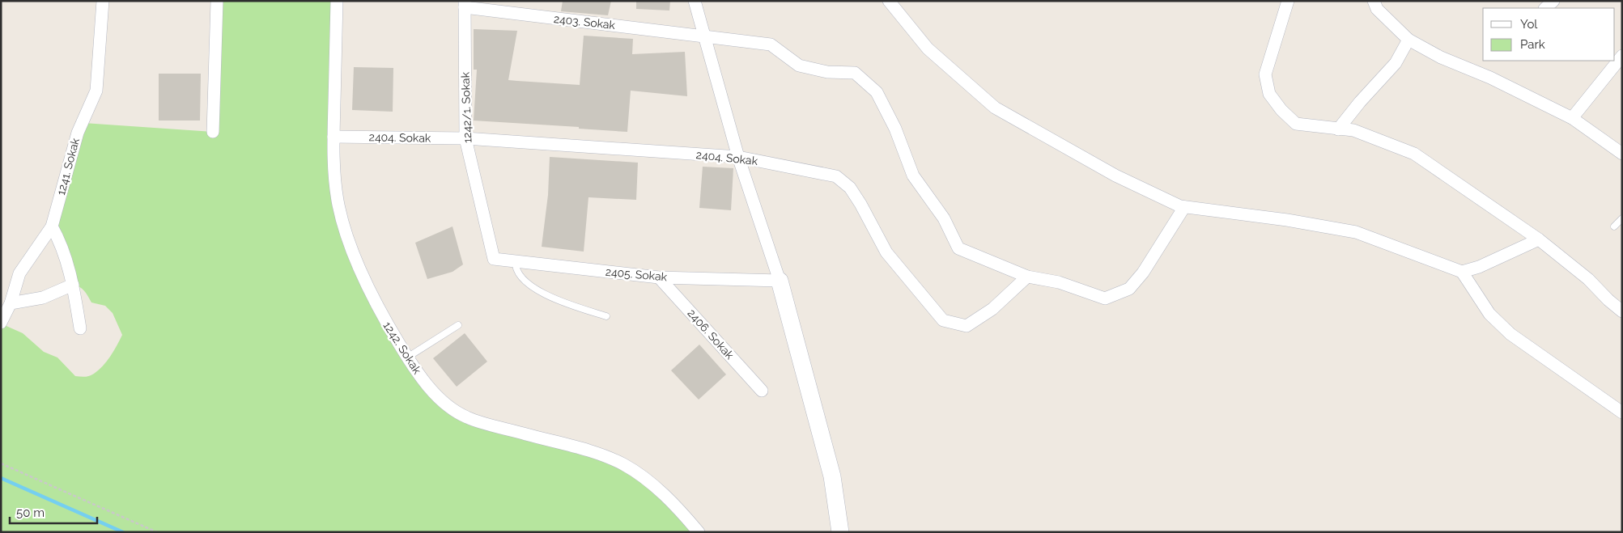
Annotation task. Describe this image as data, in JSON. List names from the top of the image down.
{
  "streets": {
    "street": [
      "2403. Sokak",
      "1242/1. Sokak",
      "2404. Sokak",
      "1241. Sokak",
      "2405. Sokak",
      "2406. Sokak",
      "1242. Sokak"
    ]
  },
  "crossings": [
    ["2403. Sokak", "1242/1. Sokak"],
    ["2403. Sokak", "2404. Sokak"],
    ["1242/1. Sokak", "2404. Sokak"],
    ["1242/1. Sokak", "2405. Sokak"],
    ["2404. Sokak", "1242. Sokak"],
    ["2405. Sokak", "2406. Sokak"]
  ],
  "legend": ["Yol", "Park"],
  "scale_bar": "50 m"
}
